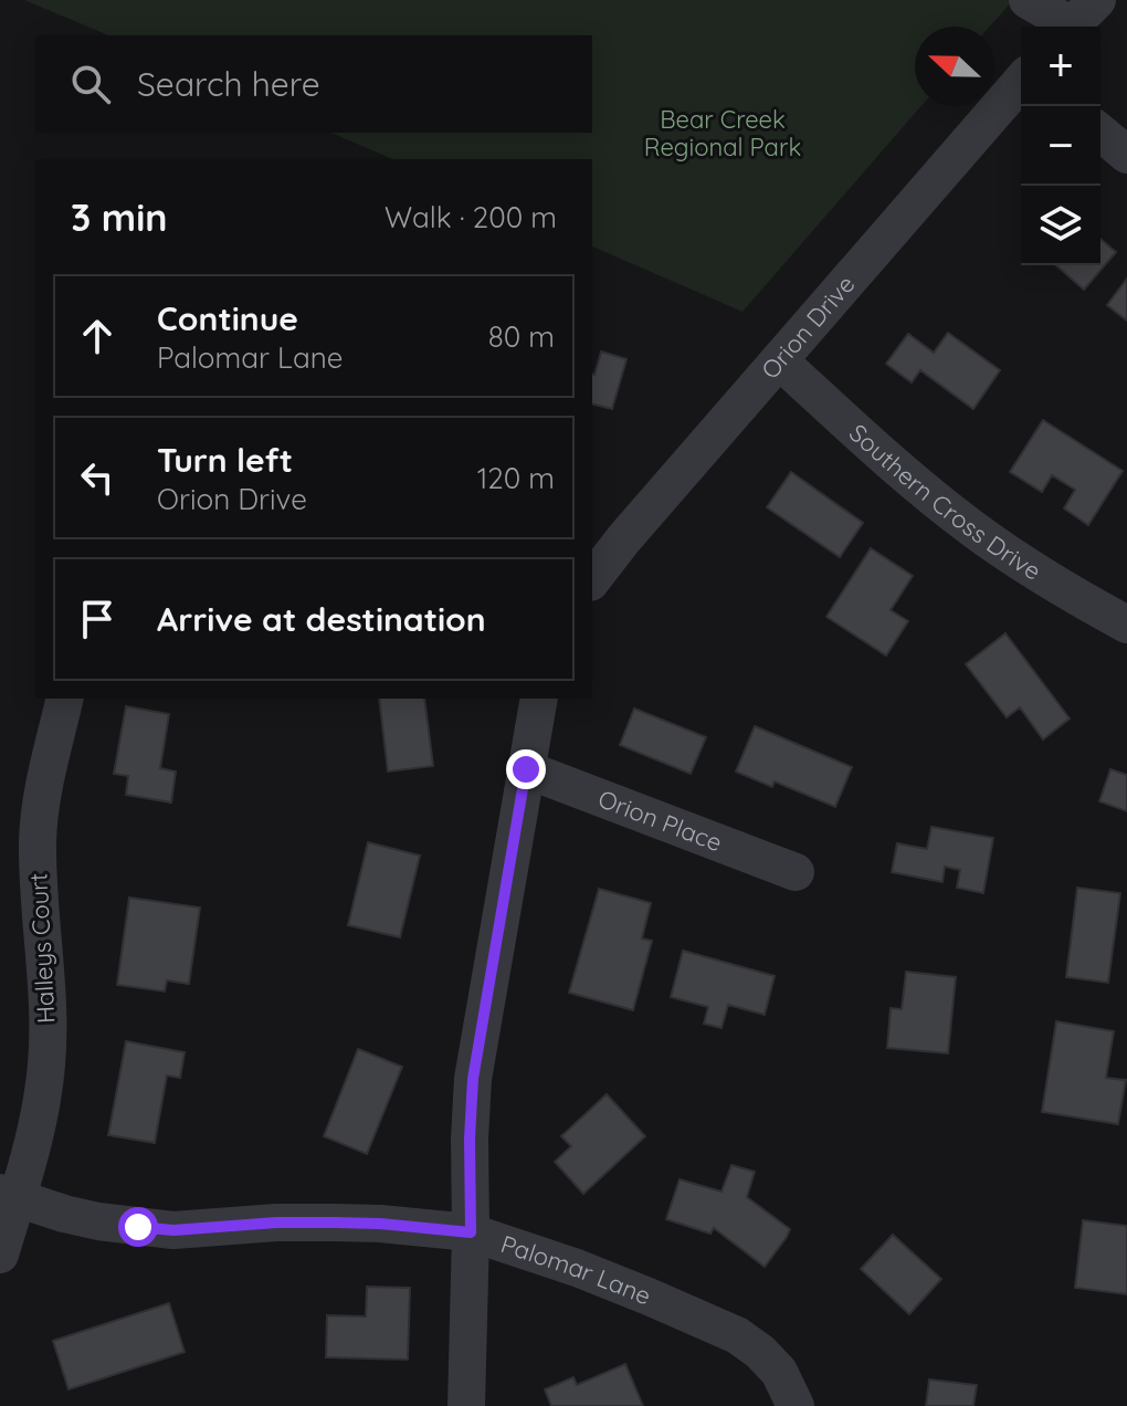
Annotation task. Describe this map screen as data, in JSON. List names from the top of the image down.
{
  "streets": {
    "street": [
      "Orion Drive",
      "Southern Cross Drive",
      "Orion Place",
      "Halleys Court",
      "Palomar Lane"
    ]
  },
  "crossings": [
    ["Orion Drive", "Southern Cross Drive"],
    ["Halleys Court", "Palomar Lane"]
  ],
  "parks": ["Bear Creek Regional Park"],
  "north": "left",
  "page": {
    "map_buttons": ["+", "−"],
    "search": "Search here",
    "heading": ["3 min", "Walk · 200 m"],
    "list": [
      ["Continue", "Palomar Lane", "80 m"],
      ["Turn left", "Orion Drive", "120 m"],
      "Arrive at destination"
    ]
  }
}
